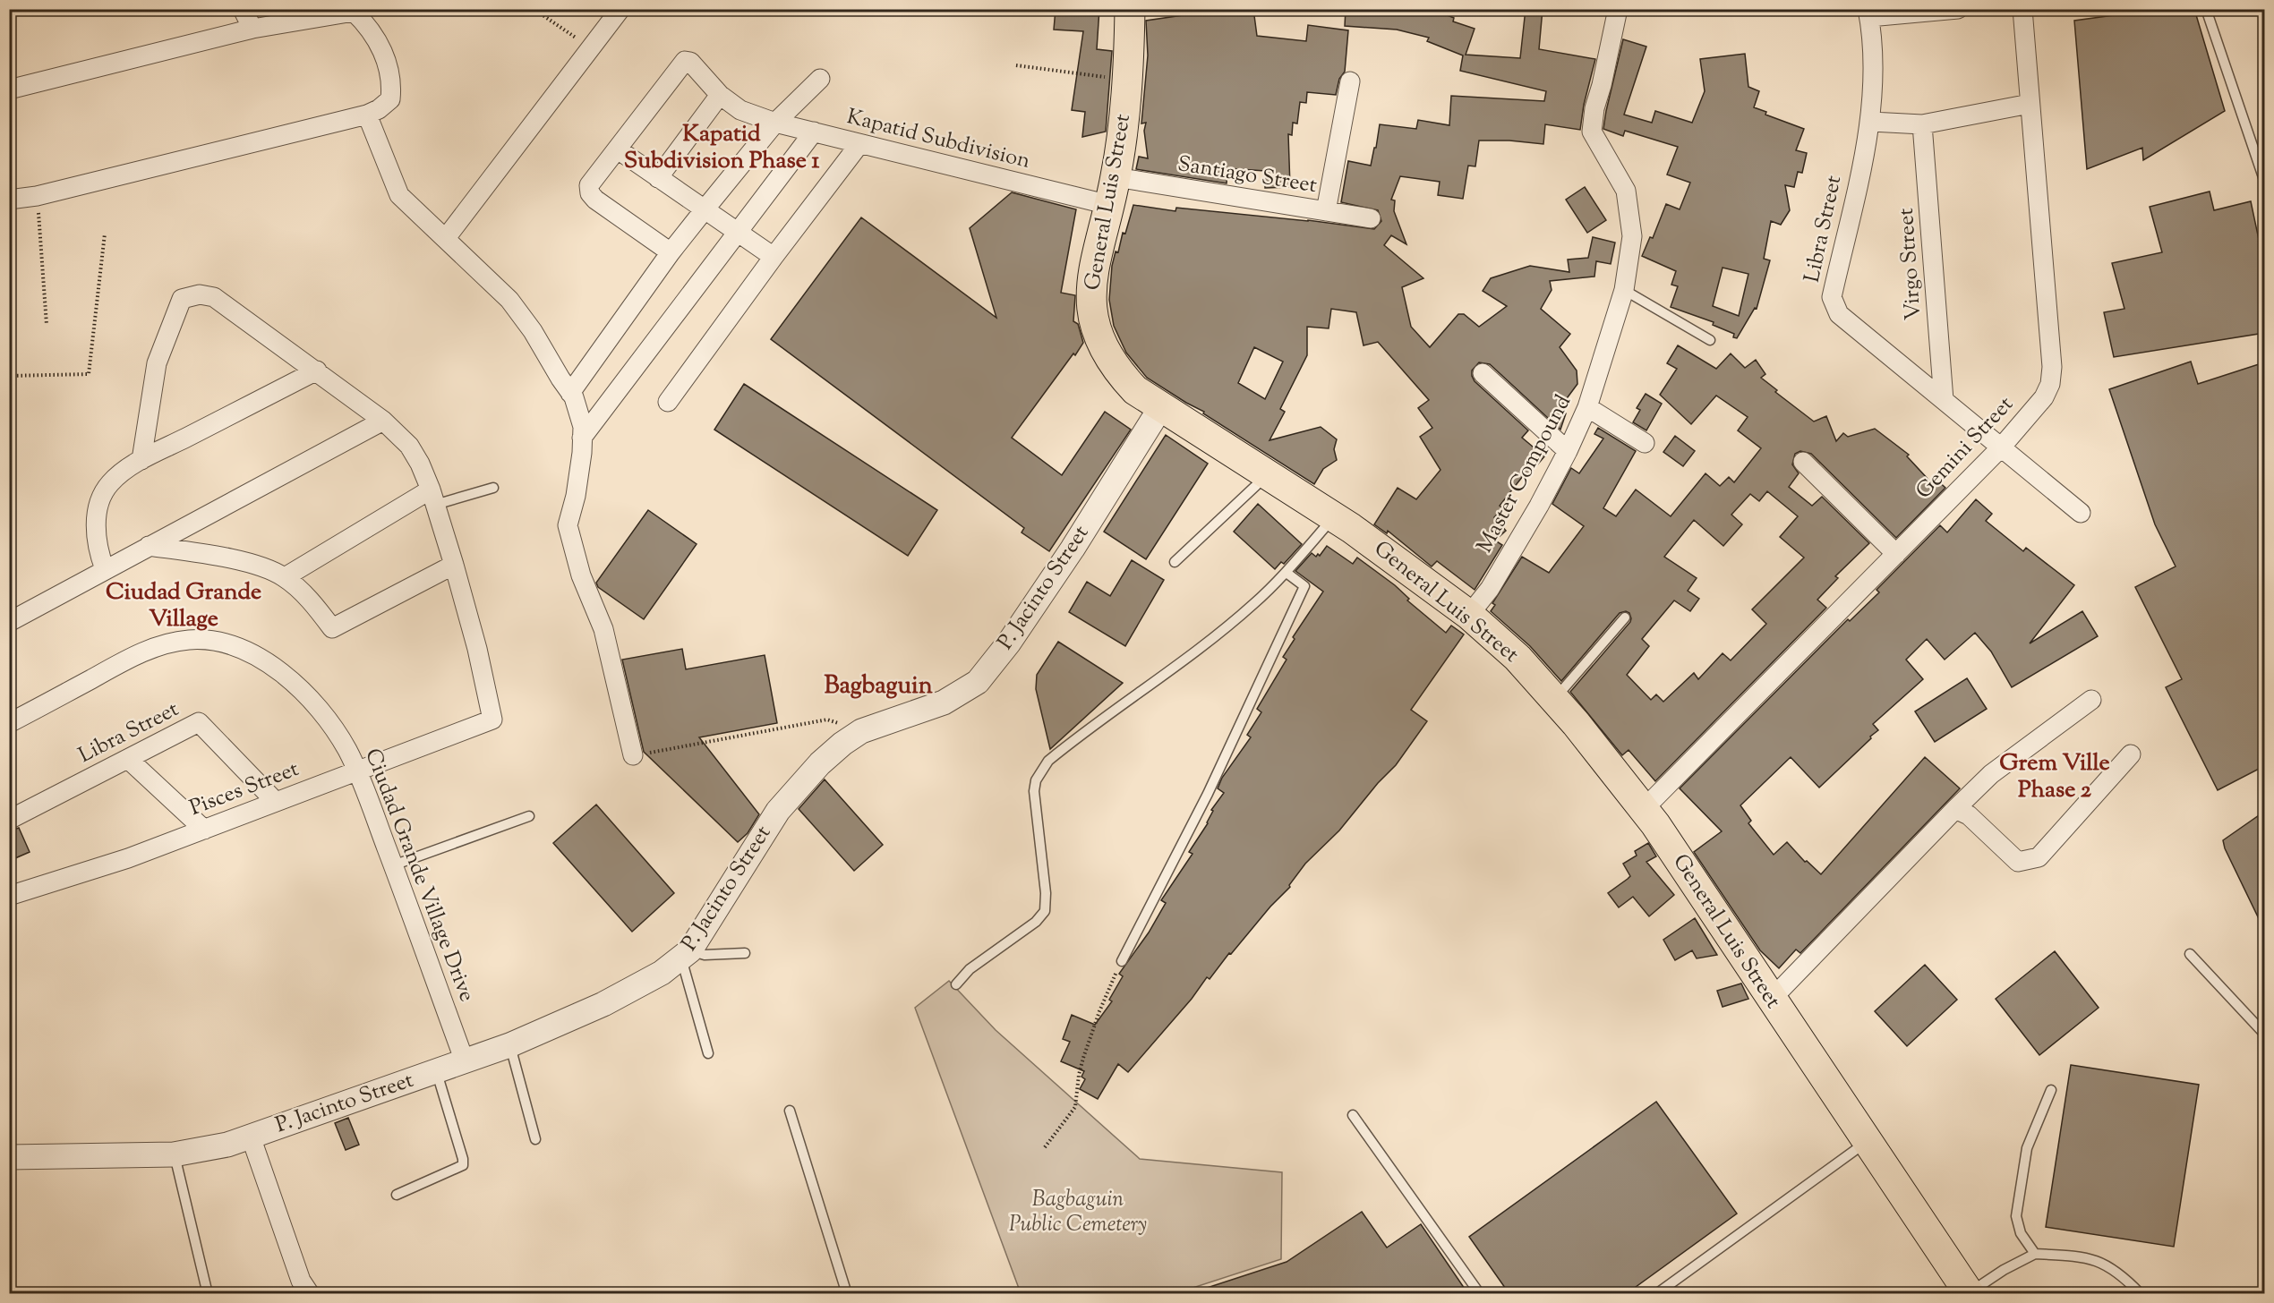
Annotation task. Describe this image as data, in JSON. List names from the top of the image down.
{
  "streets": {
    "main road": ["General Luis Street"],
    "street": [
      "Kapatid Subdivision",
      "Santiago Street",
      "Libra Street",
      "Virgo Street",
      "Gemini Street",
      "Master Compound",
      "P. Jacinto Street",
      "Pisces Street",
      "Ciudad Grande Village Drive"
    ]
  },
  "crossings": [
    ["Kapatid Subdivision", "Santiago Street"],
    ["Kapatid Subdivision", "General Luis Street"],
    ["Santiago Street", "General Luis Street"],
    ["General Luis Street", "Gemini Street"],
    ["General Luis Street", "Master Compound"],
    ["General Luis Street", "P. Jacinto Street"],
    ["Libra Street", "Virgo Street"],
    ["Libra Street", "Gemini Street"],
    ["Libra Street", "Pisces Street"],
    ["P. Jacinto Street", "Ciudad Grande Village Drive"],
    ["Pisces Street", "Ciudad Grande Village Drive"]
  ],
  "districts": [
    "Kapatid Subdivision Phase 1",
    "Ciudad Grande Village",
    "Bagbaguin",
    "Grem Ville Phase 2"
  ],
  "parks": ["Bagbaguin Public Cemetery"]
}
